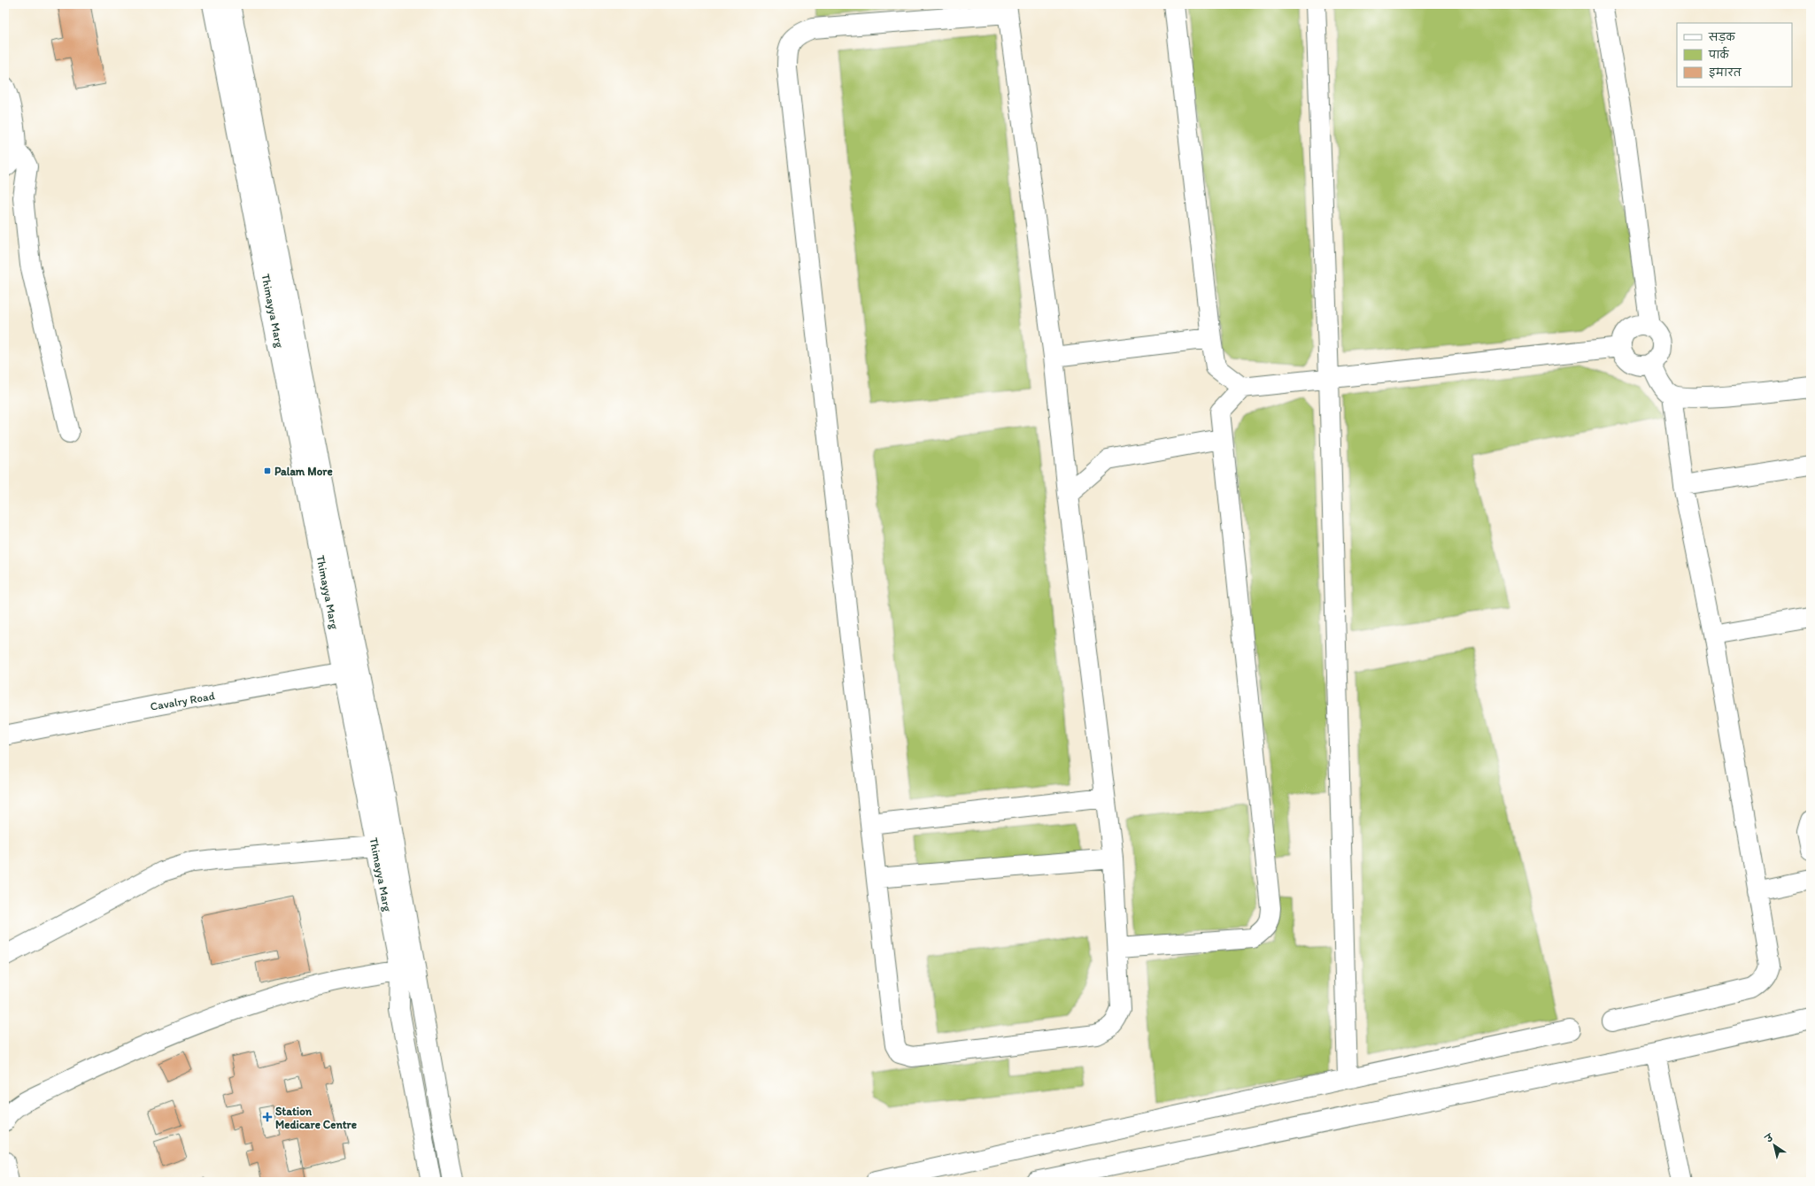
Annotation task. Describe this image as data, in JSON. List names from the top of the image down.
{
  "streets": {
    "street": ["Thimayya Marg", "Cavalry Road"]
  },
  "crossings": [
    ["Thimayya Marg", "Cavalry Road"]
  ],
  "places": {
    "transit": ["Palam More"],
    "health": ["Station Medicare Centre"]
  },
  "legend": ["सड़क", "पार्क", "इमारत"],
  "north": "top left"
}
